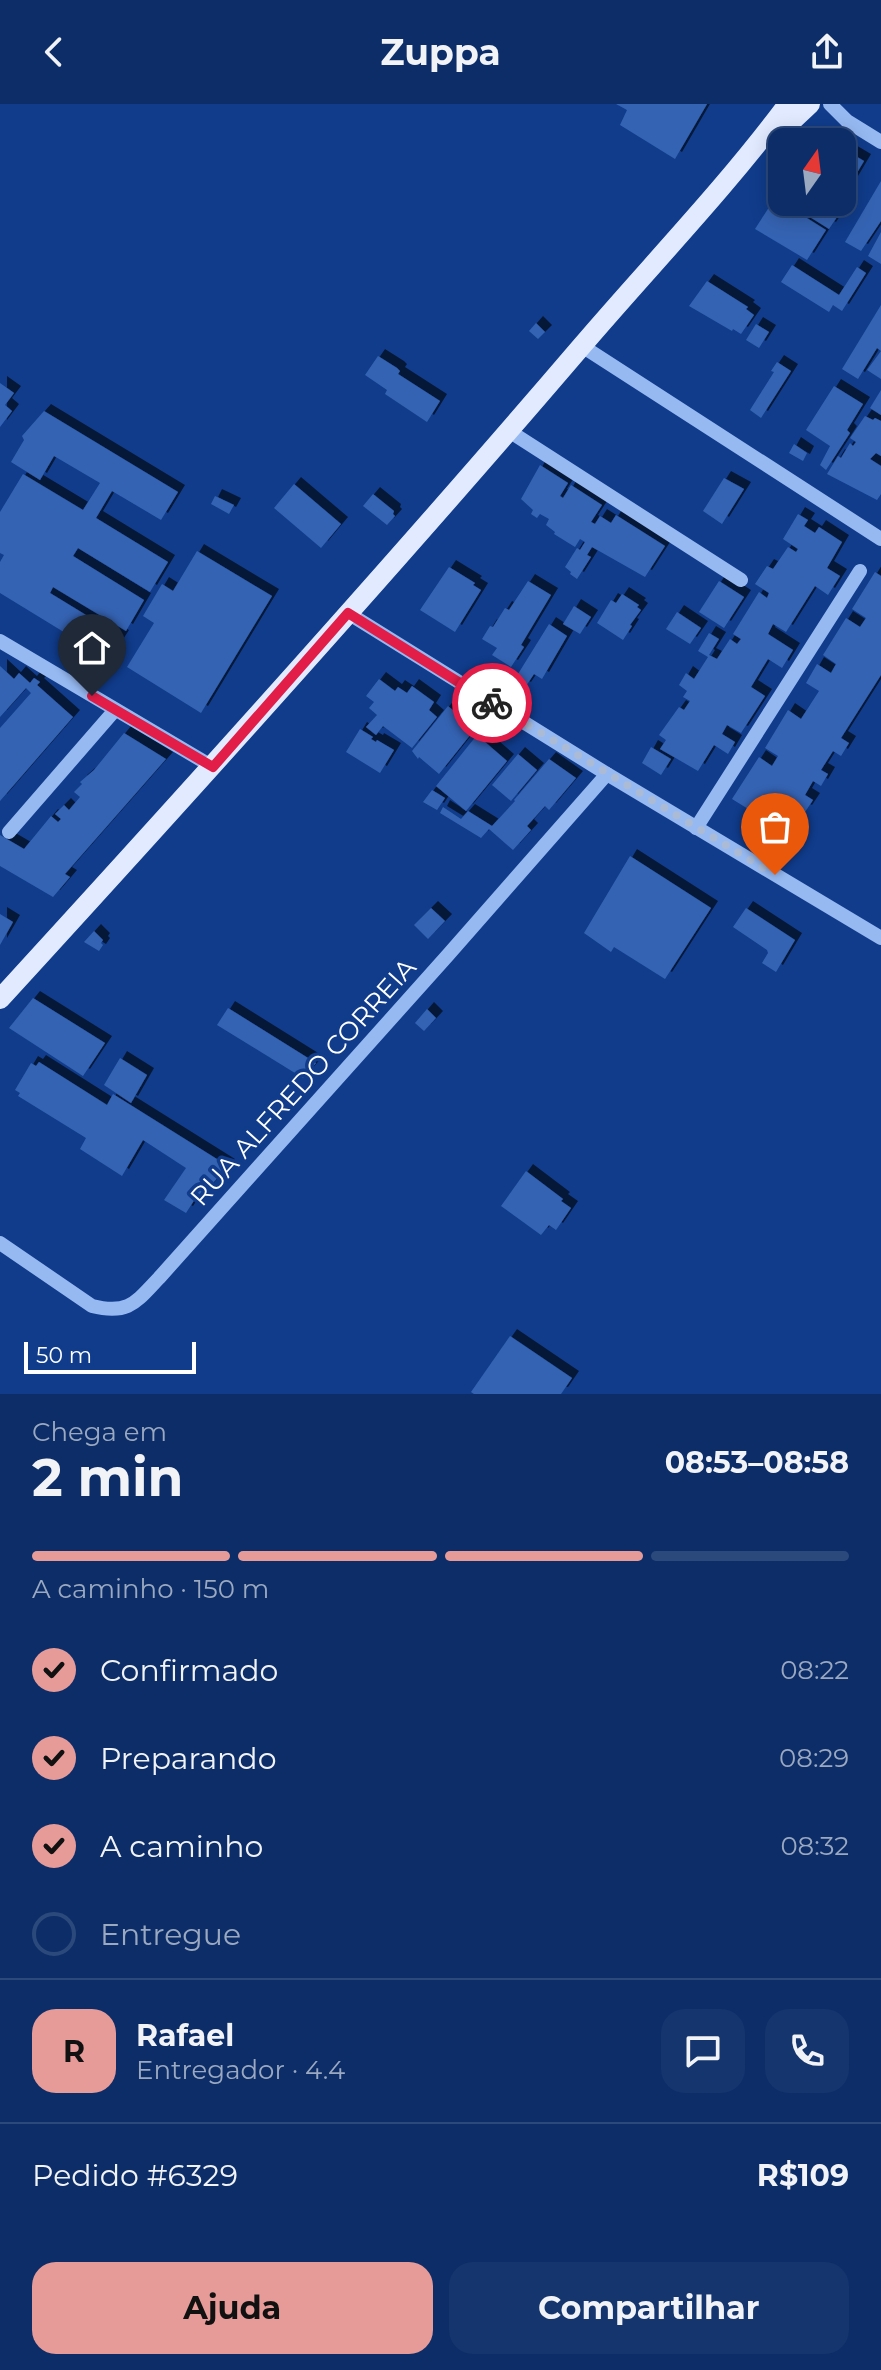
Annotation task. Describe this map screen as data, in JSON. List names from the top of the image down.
{
  "streets": {
    "street": ["RUA ALFREDO CORREIA"]
  },
  "scale_bar": "50 m",
  "north": "top",
  "page": {
    "header": "Zuppa",
    "scale": "50 m",
    "heading": ["2 min", "Chega em", "08:53–08:58"],
    "panel": [
      "Rafael",
      "Entregador · 4.4",
      "Pedido #6329",
      "R$109"
    ],
    "bar": "A caminho · 150 m",
    "list": [
      ["Confirmado", "08:22"],
      ["Preparando", "08:29"],
      ["A caminho", "08:32"],
      "Entregue"
    ],
    "round": "R",
    "buttons": ["Ajuda", "Compartilhar"]
  }
}
